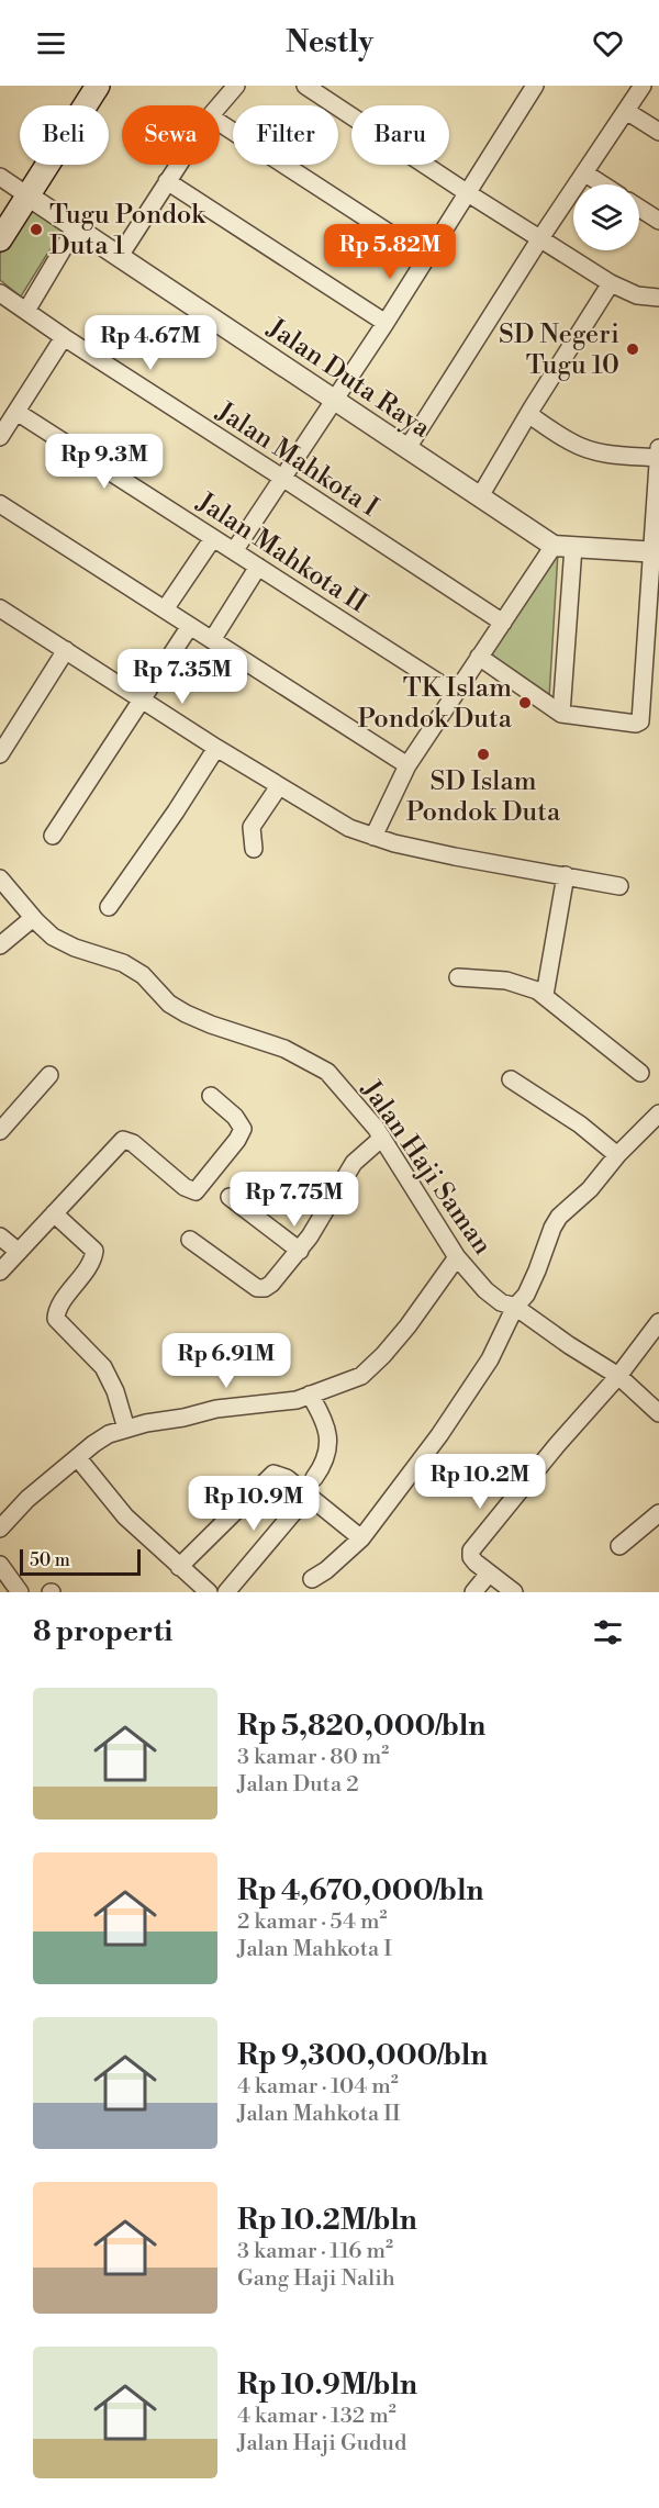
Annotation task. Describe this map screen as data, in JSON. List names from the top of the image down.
{
  "streets": {
    "street": [
      "Jalan Duta Raya",
      "Jalan Mahkota I",
      "Jalan Mahkota II",
      "Jalan Haji Saman"
    ]
  },
  "places": [
    "Tugu Pondok Duta 1",
    "SD Negeri Tugu 10",
    "TK Islam Pondok Duta",
    "SD Islam Pondok Duta"
  ],
  "scale_bar": "50 m",
  "page": {
    "header": "Nestly",
    "chip": [
      "Beli",
      "Sewa",
      "Filter",
      "Baru"
    ],
    "price": [
      "Rp 5.82M",
      "Rp 4.67M",
      "Rp 9.3M",
      "Rp 7.35M",
      "Rp 7.75M",
      "Rp 6.91M",
      "Rp 10.2M",
      "Rp 10.9M"
    ],
    "scale": "50 m",
    "heading": "8 properti",
    "list": [
      {
        "name": "Rp 5,820,000/bln",
        "note": "3 kamar · 80 m² · Jalan Duta 2"
      },
      {
        "name": "Rp 4,670,000/bln",
        "note": "2 kamar · 54 m² · Jalan Mahkota I"
      },
      {
        "name": "Rp 9,300,000/bln",
        "note": "4 kamar · 104 m² · Jalan Mahkota II"
      },
      {
        "name": "Rp 10.2M/bln",
        "note": "3 kamar · 116 m² · Gang Haji Nalih"
      },
      {
        "name": "Rp 10.9M/bln",
        "note": "4 kamar · 132 m² · Jalan Haji Gudud"
      }
    ]
  }
}
